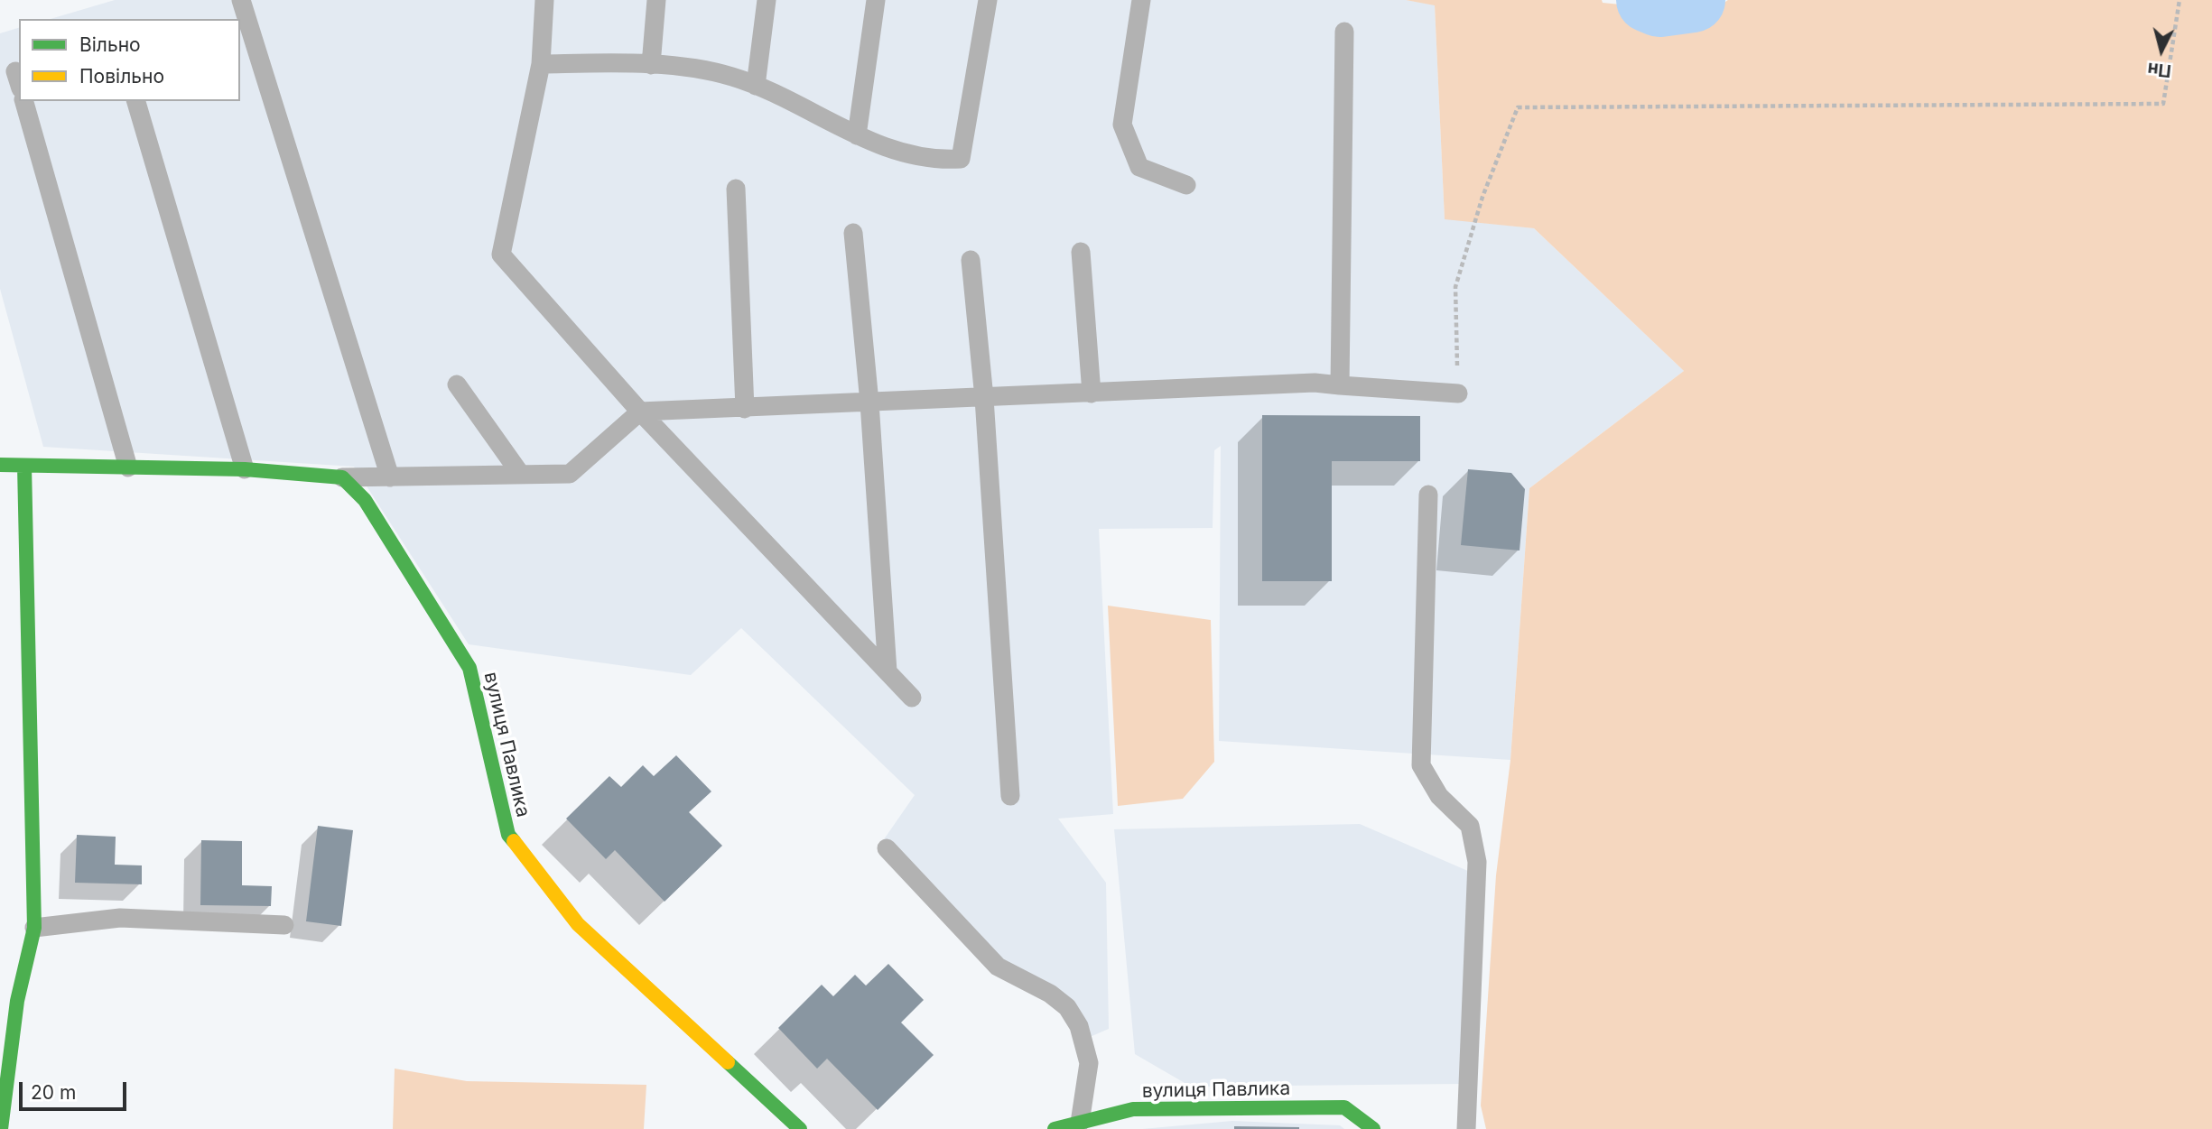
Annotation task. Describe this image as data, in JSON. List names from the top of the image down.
{
  "streets": {
    "street": ["вулиця Павлика"]
  },
  "legend": ["Вільно", "Повільно"],
  "scale_bar": "20 m",
  "north": "bottom"
}
